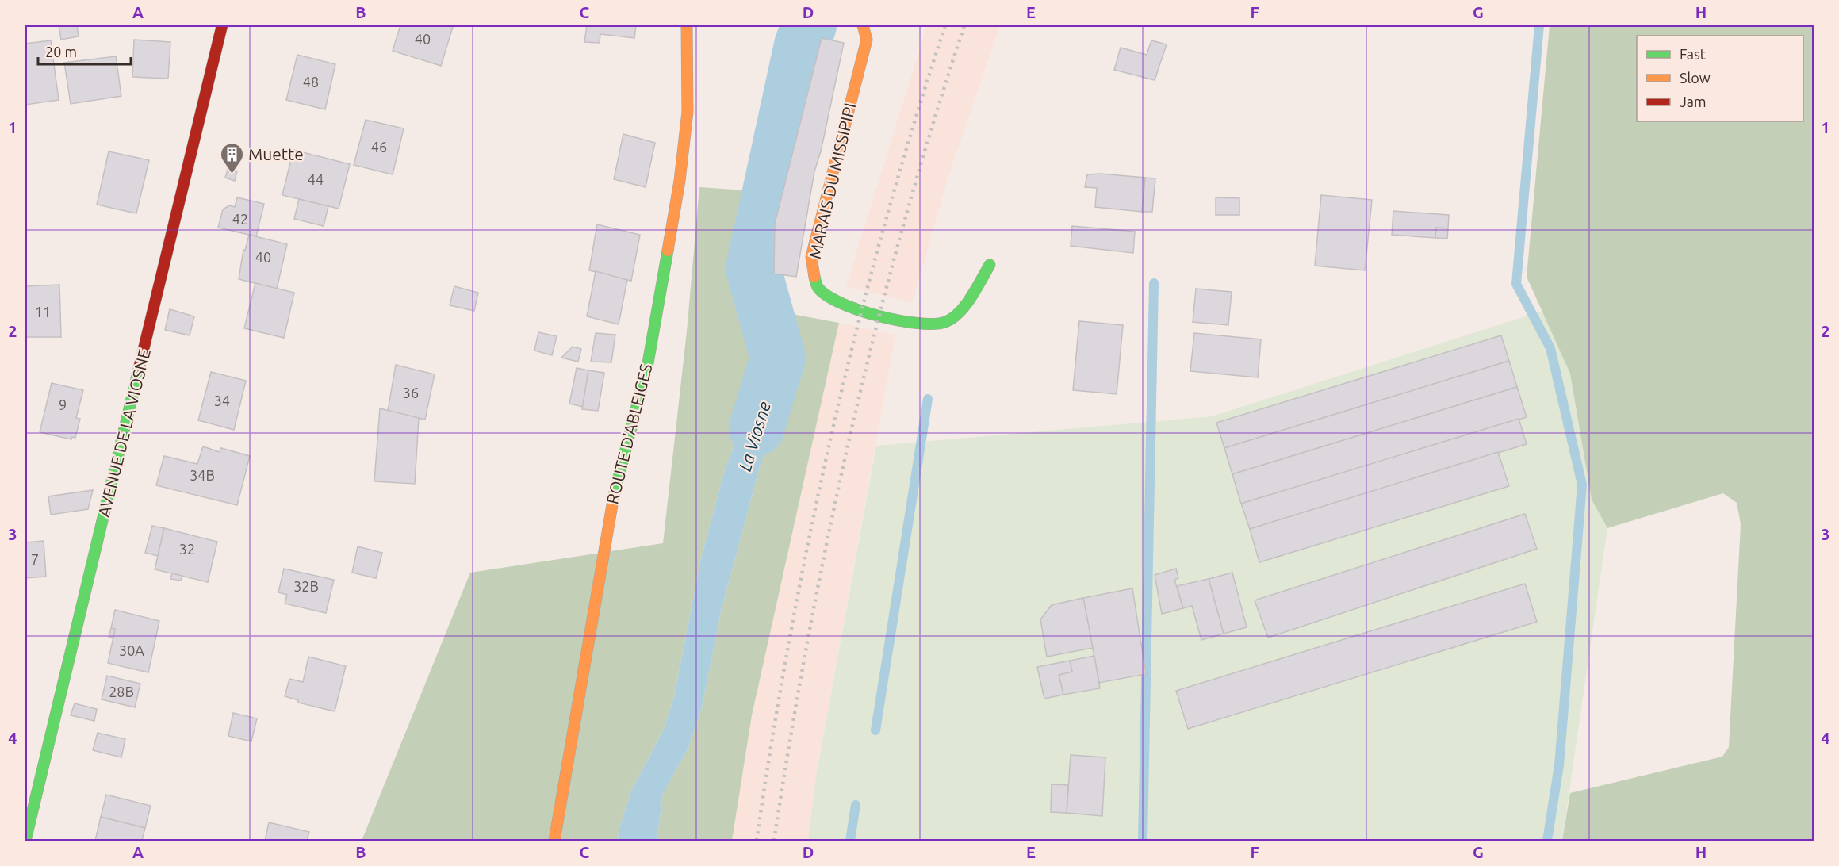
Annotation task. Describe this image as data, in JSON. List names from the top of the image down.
{
  "streets": {
    "street": ["MARAIS DU MISSIPIPI", "AVENUE DE LA VIOSNE", "ROUTE D'ABLEIGES"]
  },
  "water": ["La Viosne"],
  "places": {
    "building": ["Muette"]
  },
  "house_numbers": [
    "40",
    "48",
    "46",
    "44",
    "42",
    "40",
    "11",
    "36",
    "34",
    "9",
    "34B",
    "32",
    "7",
    "32B",
    "30A",
    "28B"
  ],
  "legend": ["Fast", "Slow", "Jam"],
  "scale_bar": "20 m",
  "grid": {
    "columns": [
      "A",
      "B",
      "C",
      "D",
      "E",
      "F",
      "G",
      "H"
    ],
    "rows": [
      "1",
      "2",
      "3",
      "4"
    ]
  }
}
